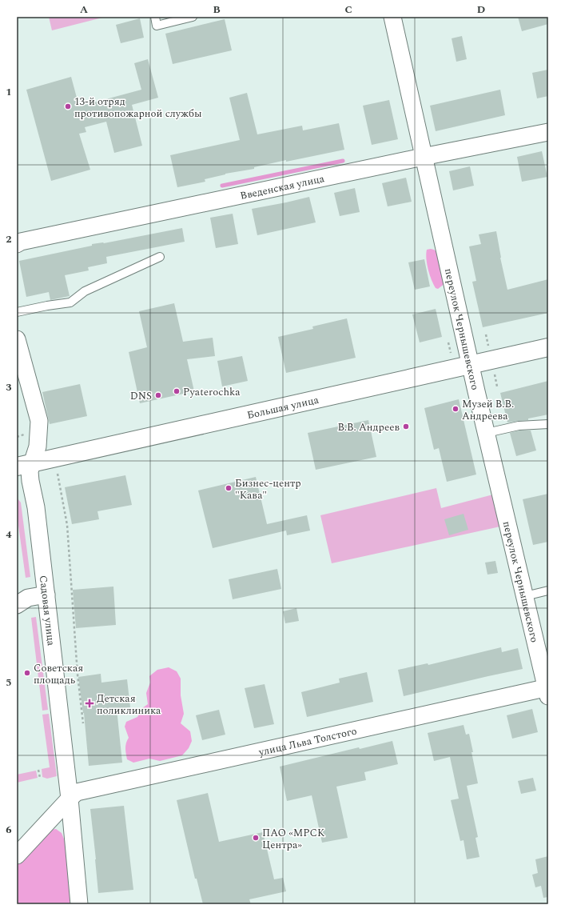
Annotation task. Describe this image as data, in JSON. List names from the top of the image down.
{
  "streets": {
    "main road": ["Большая улица"],
    "street": [
      "Введенская улица",
      "переулок Чернышевского",
      "Садовая улица",
      "улица Льва Толстого"
    ]
  },
  "crossings": [
    ["Введенская улица", "переулок Чернышевского"],
    ["переулок Чернышевского", "Большая улица"],
    ["переулок Чернышевского", "улица Льва Толстого"],
    ["Большая улица", "Садовая улица"],
    ["Садовая улица", "улица Льва Толстого"]
  ],
  "places": {
    "other": [
      "13-й отряд противопожарной службы",
      "Pyaterochka",
      "DNS",
      "Музей В.В. Андреева",
      "В.В. Андреев",
      "Бизнес-центр \"Кава\"",
      "Советская площадь",
      "ПАО «МРСК Центра»"
    ],
    "health": ["Детская поликлиника"]
  },
  "grid": {
    "columns": [
      "A",
      "B",
      "C",
      "D"
    ],
    "rows": [
      "1",
      "2",
      "3",
      "4",
      "5",
      "6"
    ]
  }
}
